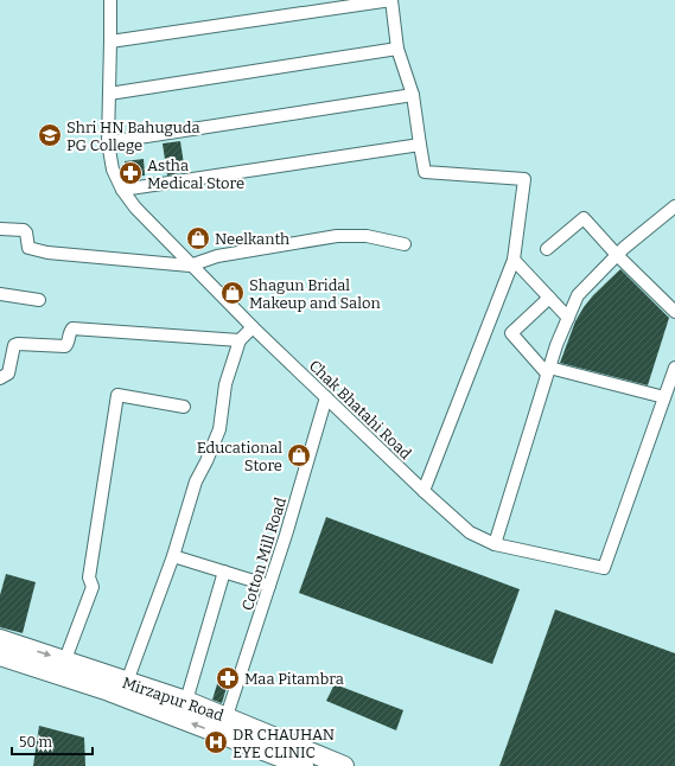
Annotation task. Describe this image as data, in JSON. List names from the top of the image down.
{
  "streets": {
    "highway": ["Mirzapur Road"],
    "street": ["Chak Bhatahi Road", "Cotton Mill Road"]
  },
  "crossings": [
    ["Chak Bhatahi Road", "Cotton Mill Road"],
    ["Cotton Mill Road", "Mirzapur Road"]
  ],
  "places": {
    "school or university": ["Shri HN Bahuguda PG College"],
    "pharmacy": ["Astha Medical Store", "Maa Pitambra"],
    "shop": ["Neelkanth", "Shagun Bridal Makeup and Salon", "Educational Store"],
    "hospital": ["DR CHAUHAN EYE CLINIC"]
  },
  "scale_bar": "50 m"
}
